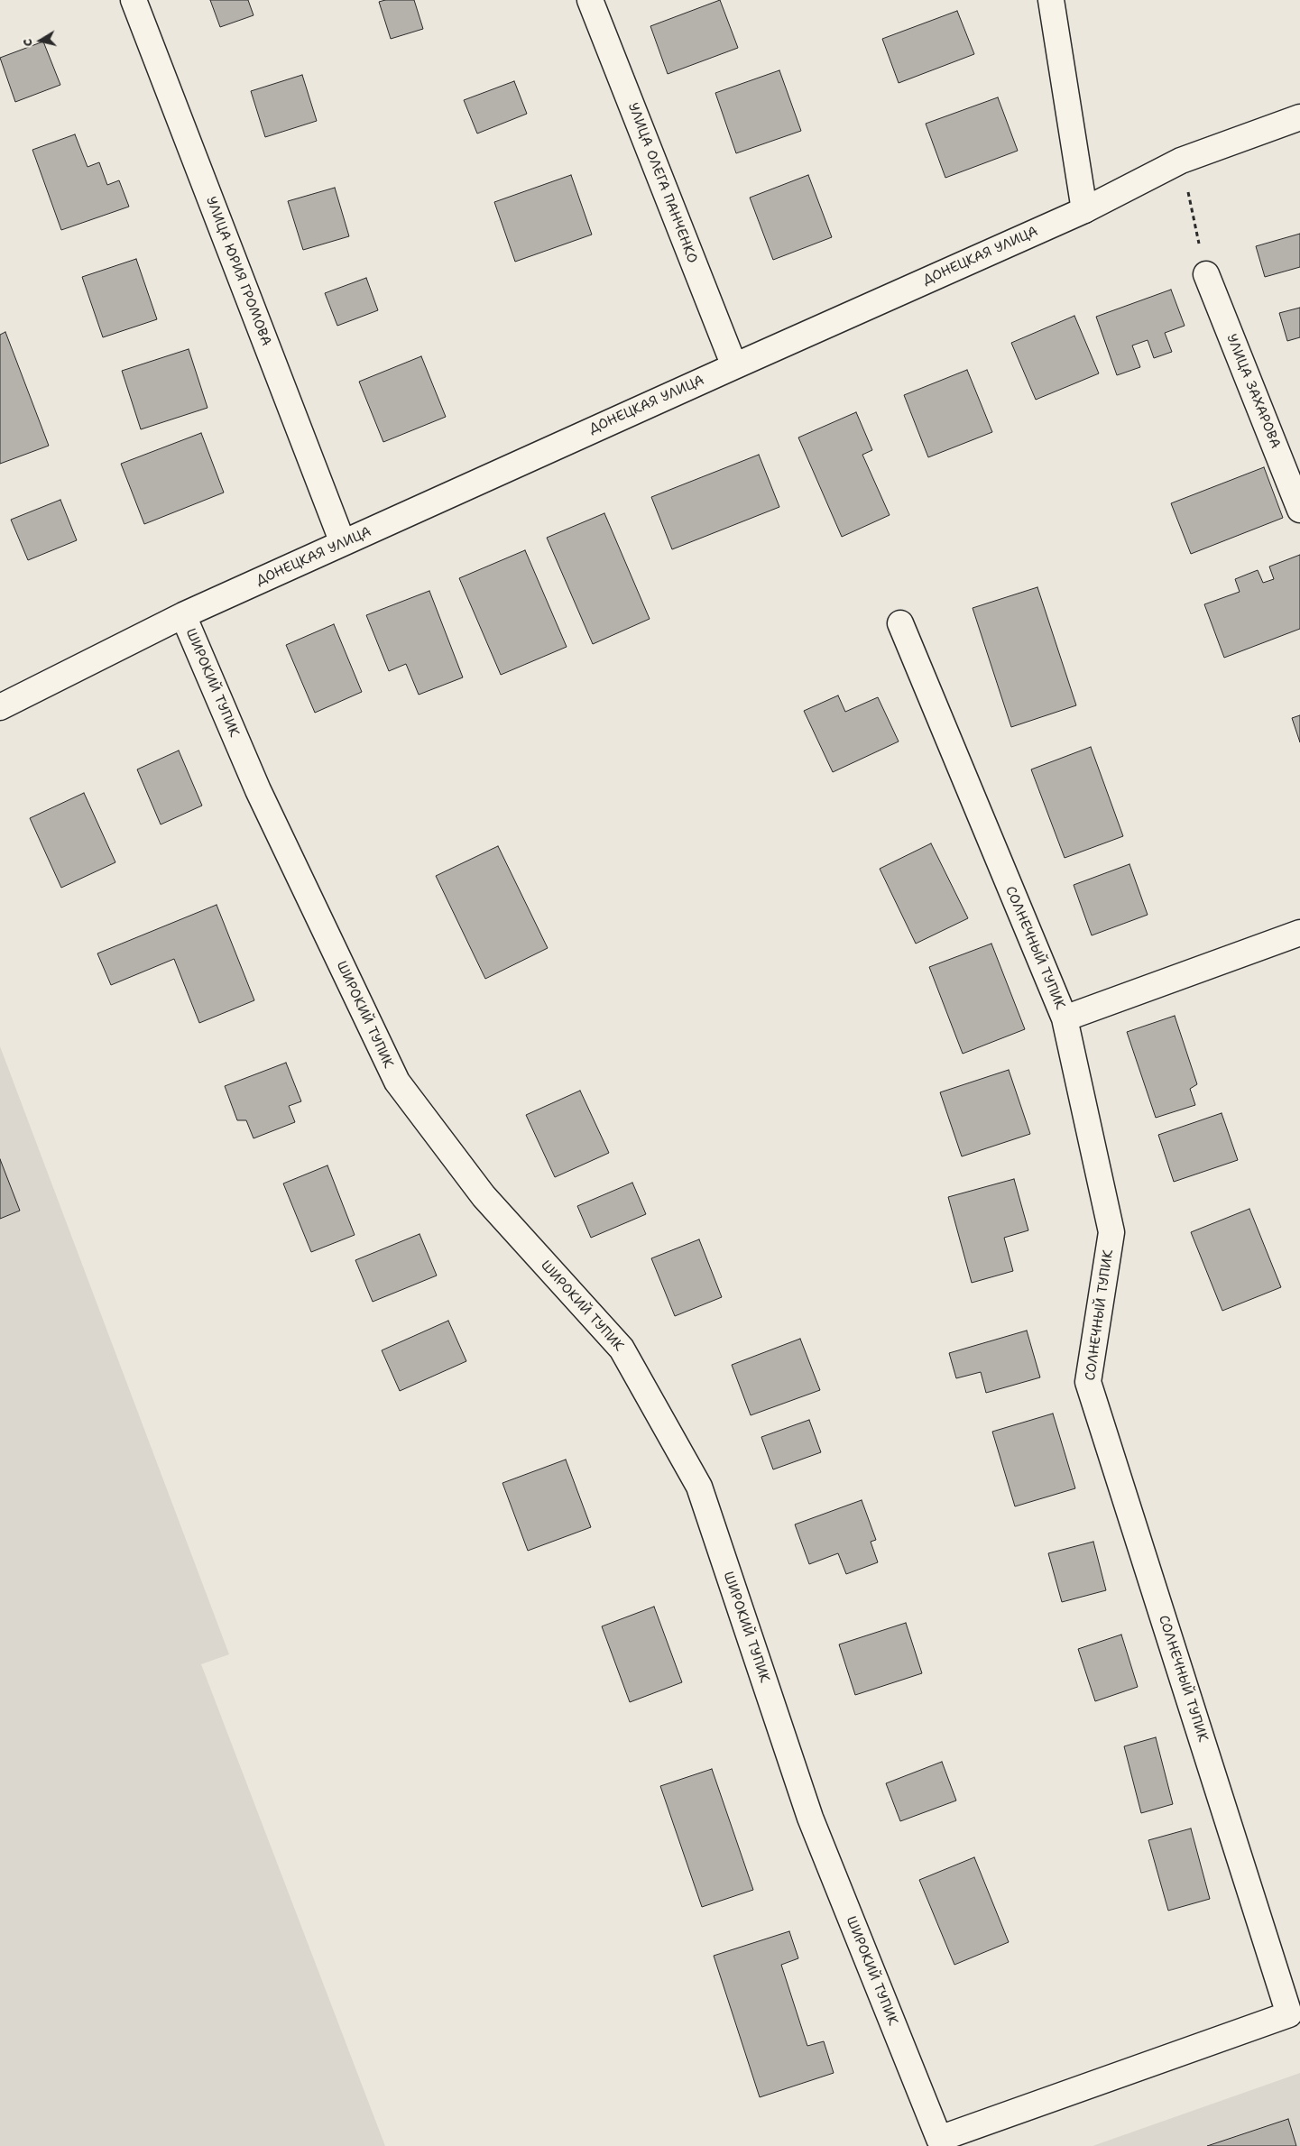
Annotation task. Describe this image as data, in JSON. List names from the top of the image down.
{
  "streets": {
    "street": [
      "УЛИЦА ОЛЕГА ПАНЧЕНКО",
      "ДОНЕЦКАЯ УЛИЦА",
      "УЛИЦА ЮРИЯ ГРОМОВА",
      "УЛИЦА ЗАХАРОВА",
      "ШИРОКИЙ ТУПИК",
      "СОЛНЕЧНЫЙ ТУПИК"
    ]
  },
  "crossings": [
    ["УЛИЦА ОЛЕГА ПАНЧЕНКО", "ДОНЕЦКАЯ УЛИЦА"],
    ["ДОНЕЦКАЯ УЛИЦА", "УЛИЦА ЮРИЯ ГРОМОВА"],
    ["ДОНЕЦКАЯ УЛИЦА", "ШИРОКИЙ ТУПИК"],
    ["ШИРОКИЙ ТУПИК", "СОЛНЕЧНЫЙ ТУПИК"]
  ],
  "north": "left"
}
